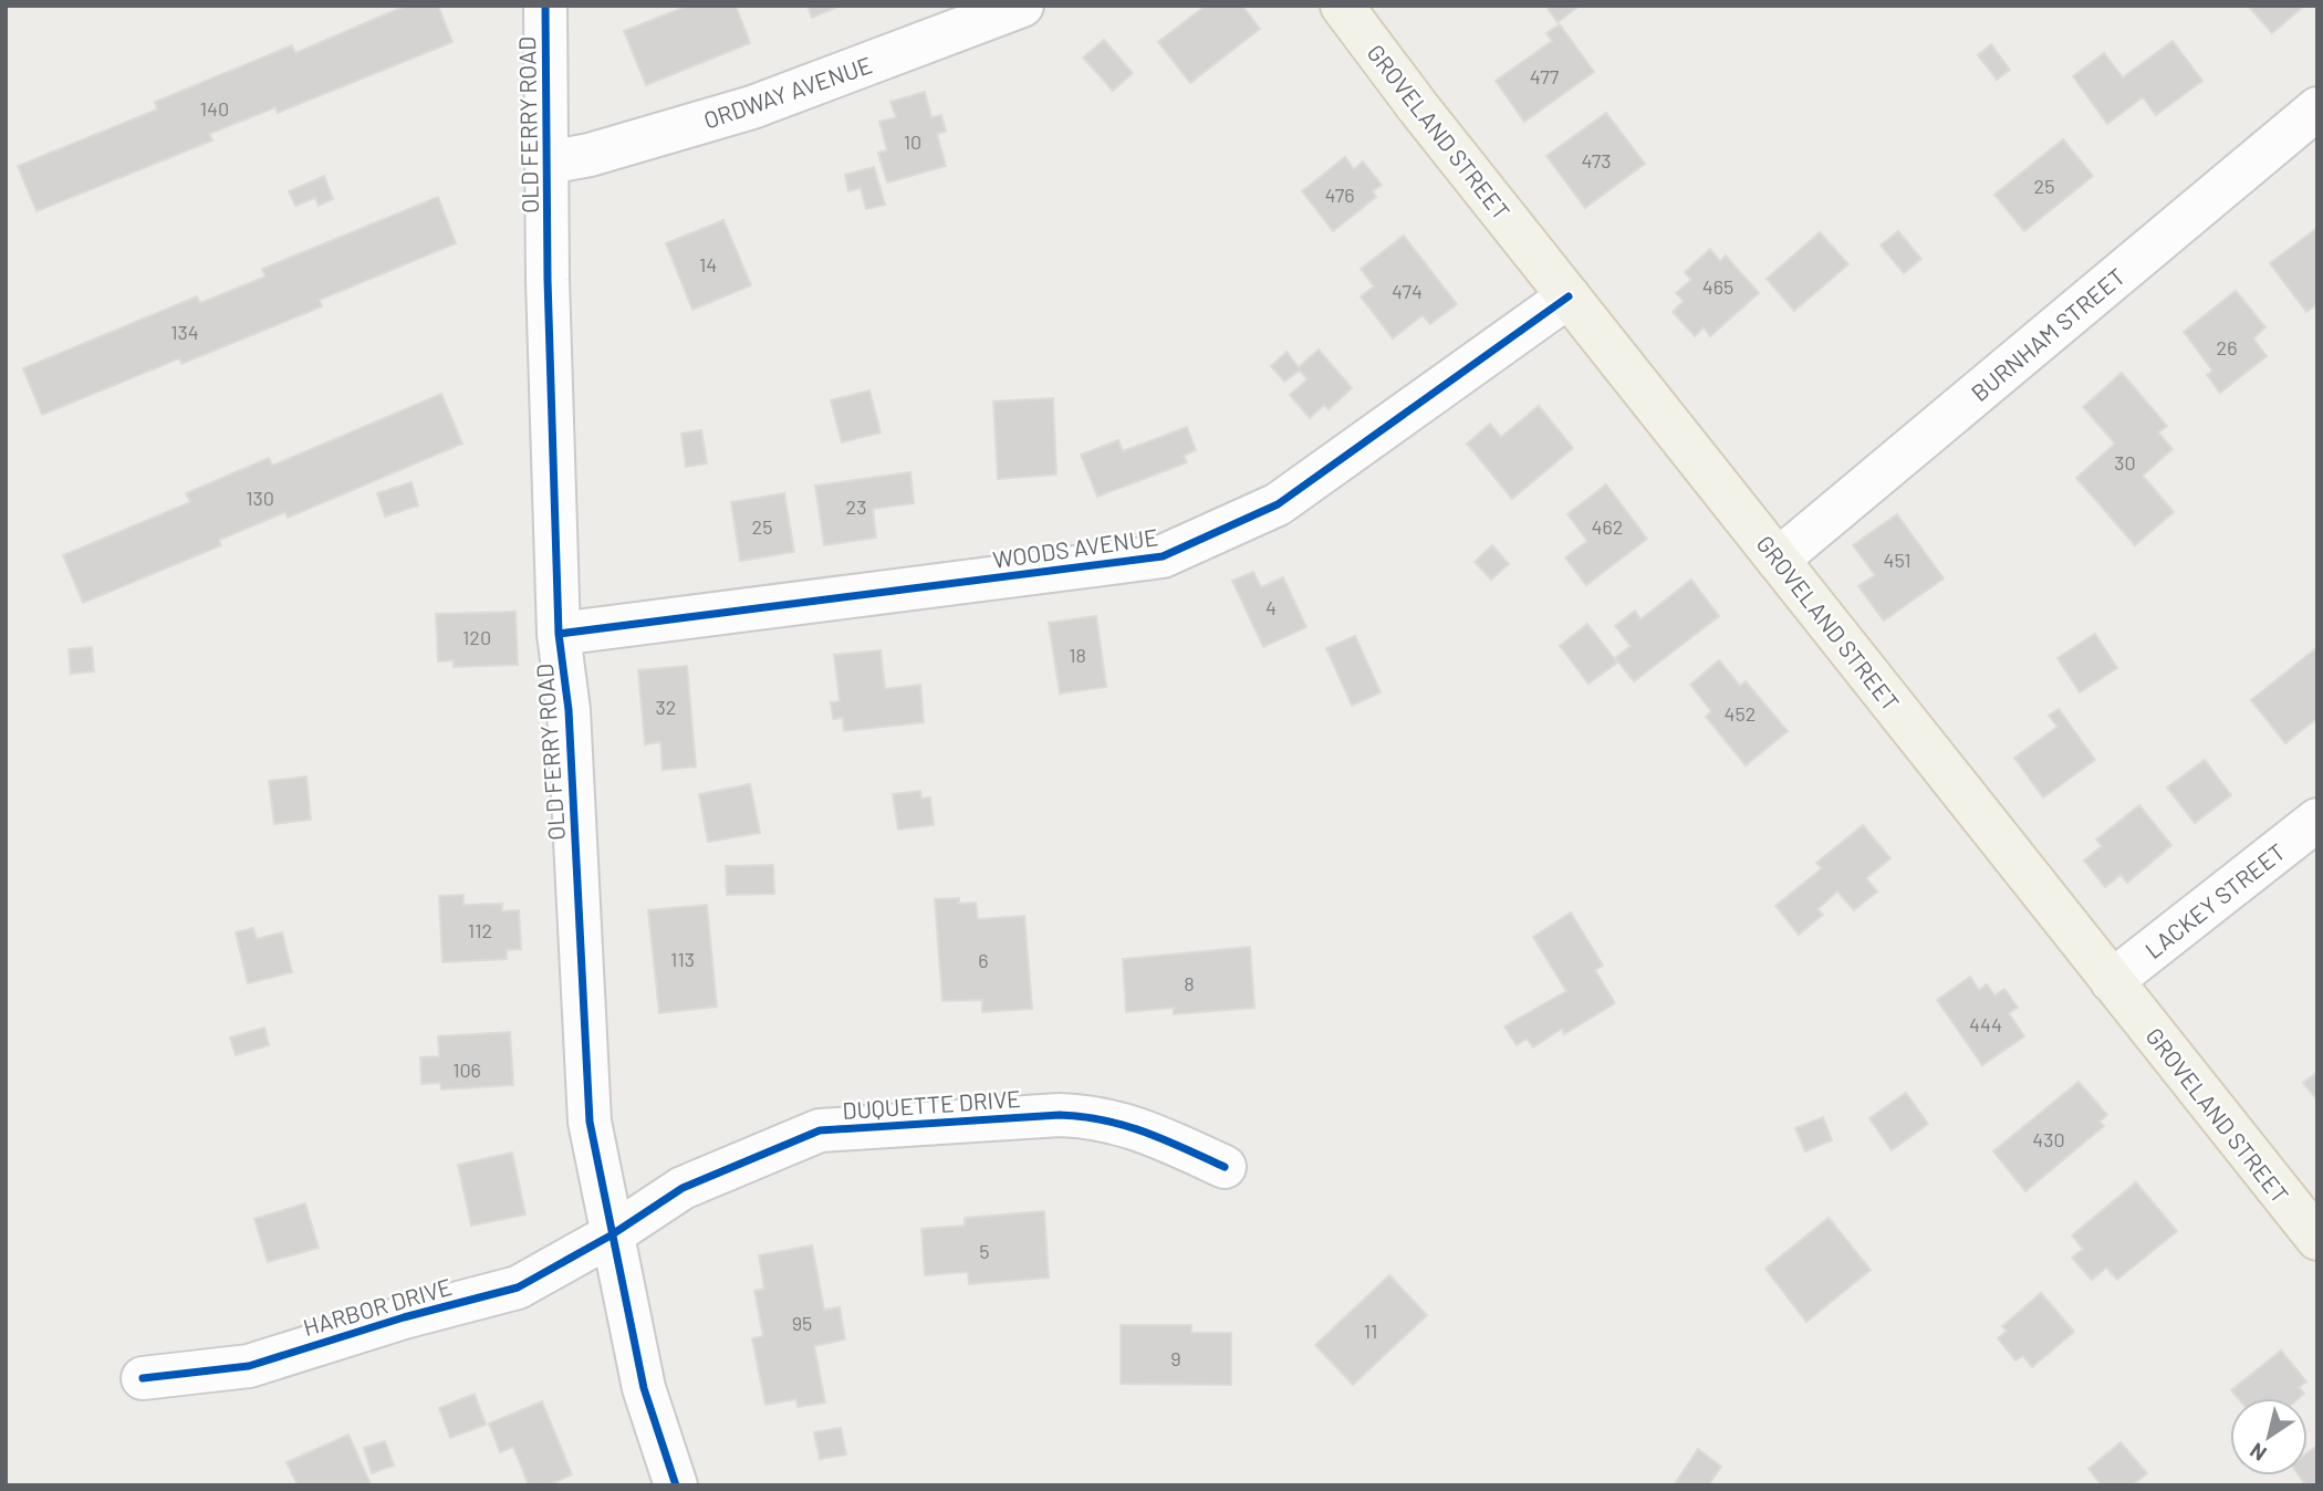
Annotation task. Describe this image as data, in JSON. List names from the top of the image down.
{
  "streets": {
    "main road": ["GROVELAND STREET"],
    "street": [
      "ORDWAY AVENUE",
      "OLD FERRY ROAD",
      "BURNHAM STREET",
      "WOODS AVENUE",
      "LACKEY STREET",
      "DUQUETTE DRIVE",
      "HARBOR DRIVE"
    ]
  },
  "crossings": [
    ["ORDWAY AVENUE", "OLD FERRY ROAD"],
    ["OLD FERRY ROAD", "WOODS AVENUE"],
    ["OLD FERRY ROAD", "DUQUETTE DRIVE"],
    ["OLD FERRY ROAD", "HARBOR DRIVE"],
    ["GROVELAND STREET", "BURNHAM STREET"],
    ["GROVELAND STREET", "WOODS AVENUE"],
    ["GROVELAND STREET", "LACKEY STREET"],
    ["DUQUETTE DRIVE", "HARBOR DRIVE"]
  ],
  "house_numbers": [
    "477",
    "140",
    "10",
    "473",
    "25",
    "476",
    "14",
    "465",
    "474",
    "134",
    "26",
    "30",
    "130",
    "23",
    "25",
    "462",
    "451",
    "4",
    "120",
    "18",
    "32",
    "452",
    "112",
    "113",
    "6",
    "8",
    "444",
    "106",
    "430",
    "5",
    "95",
    "11",
    "9"
  ],
  "north": "bottom left"
}
